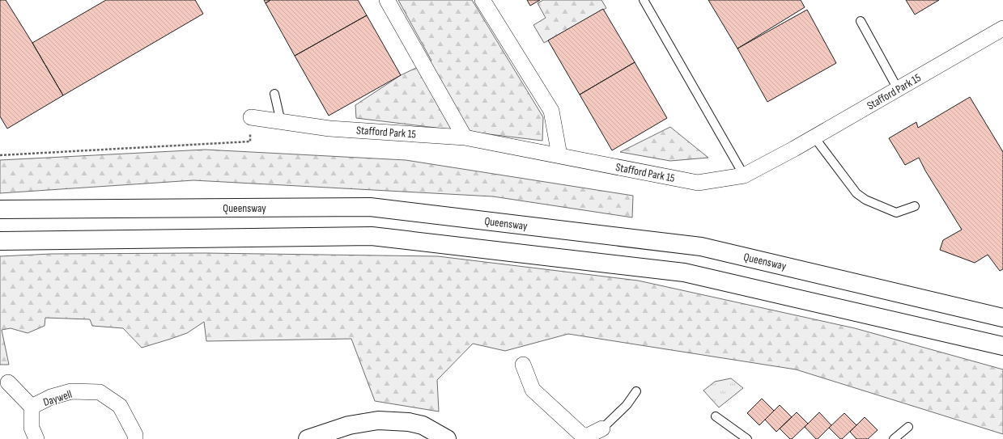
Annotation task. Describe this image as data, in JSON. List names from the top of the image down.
{
  "streets": {
    "main road": ["Queensway"],
    "street": ["Stafford Park 15", "Daywell"]
  }
}
